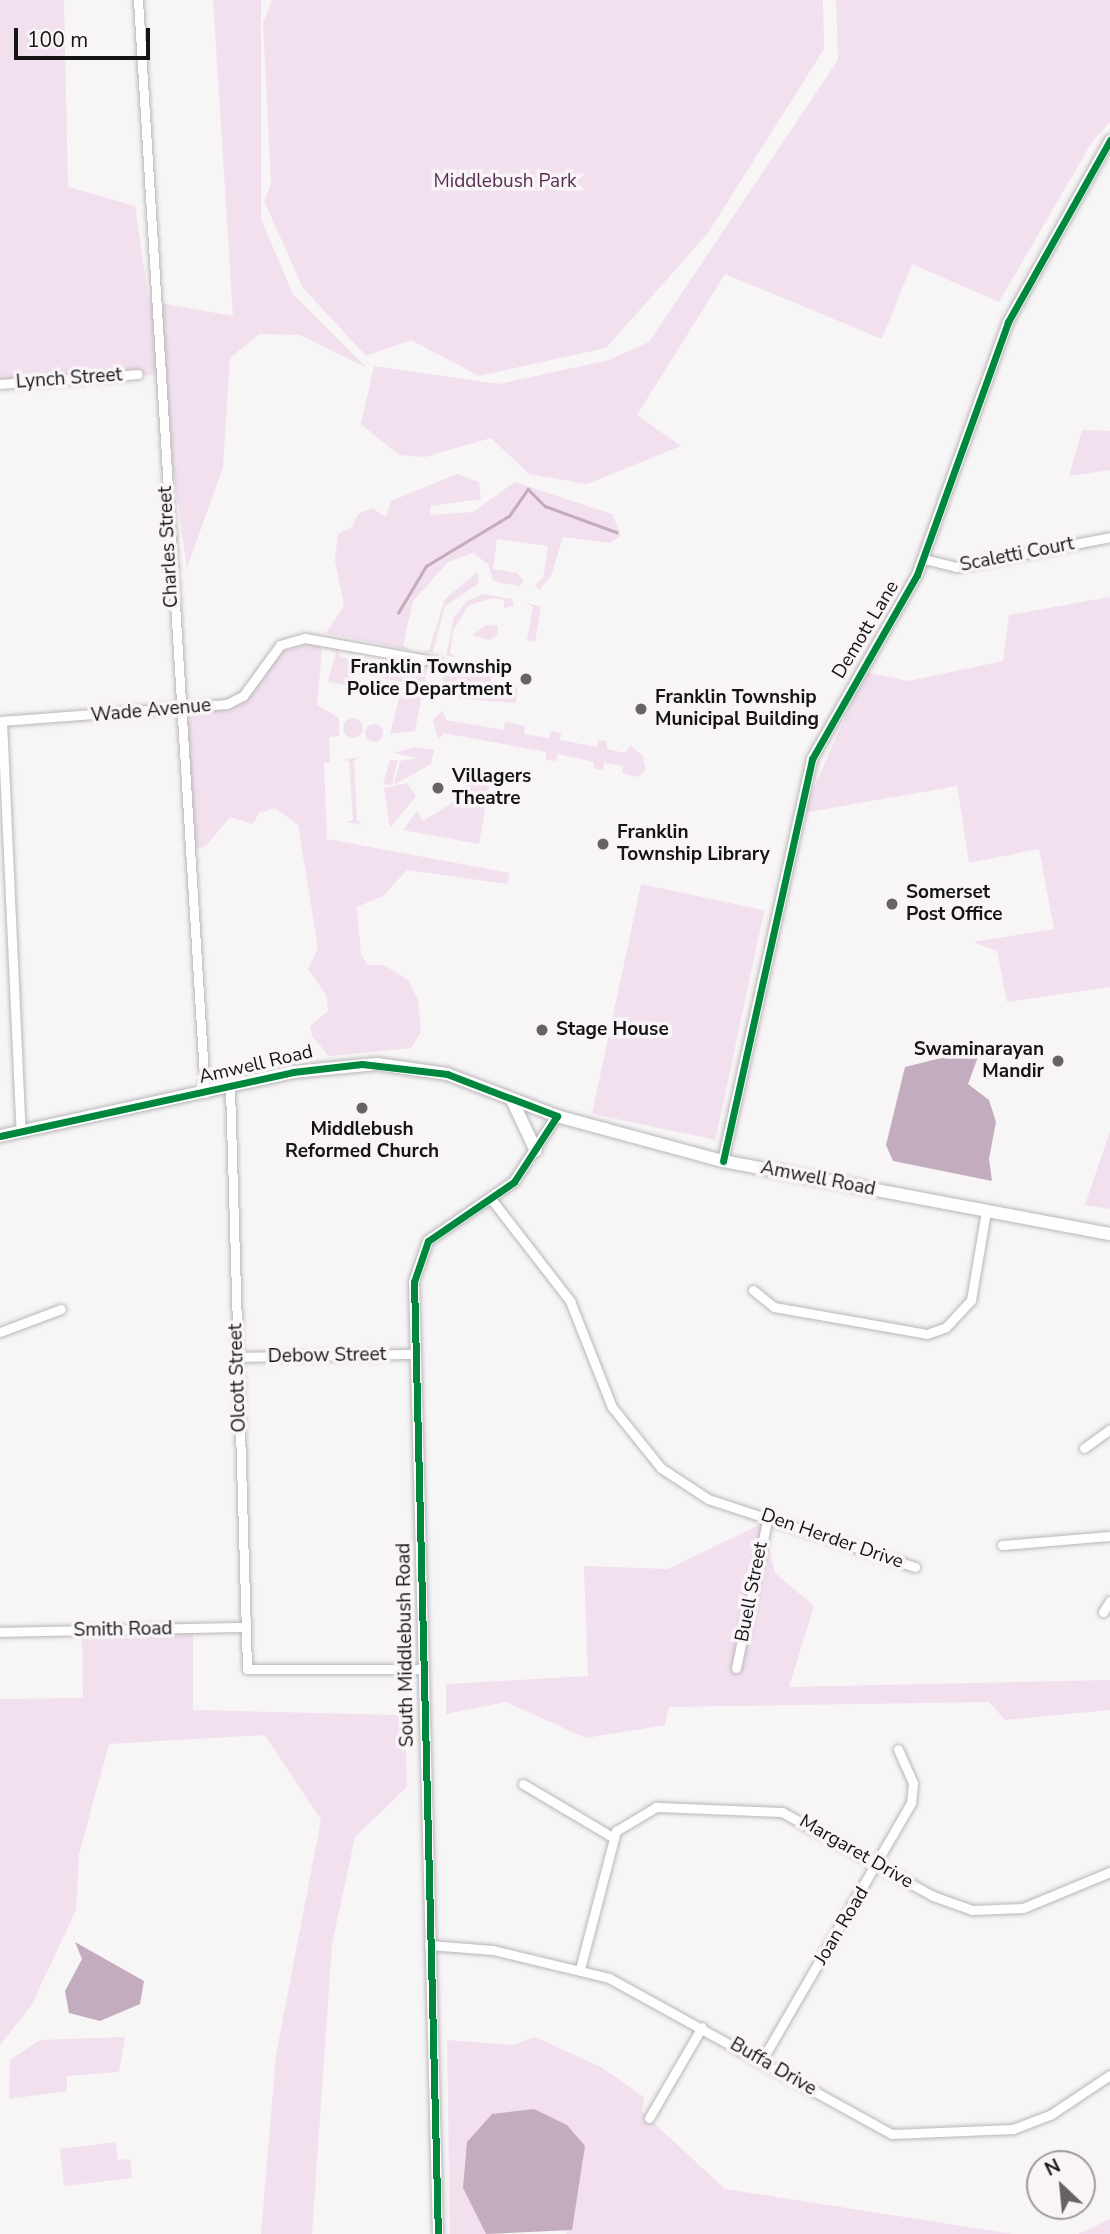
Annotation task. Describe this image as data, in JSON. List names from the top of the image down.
{
  "streets": {
    "main road": ["Amwell Road"],
    "street": [
      "Lynch Street",
      "Charles Street",
      "Scaletti Court",
      "Demott Lane",
      "Wade Avenue",
      "Debow Street",
      "Olcott Street",
      "Den Herder Drive",
      "Buell Street",
      "Smith Road",
      "South Middlebush Road",
      "Margaret Drive",
      "Joan Road",
      "Buffa Drive"
    ]
  },
  "crossings": [
    ["Charles Street", "Wade Avenue"],
    ["Charles Street", "Amwell Road"],
    ["Scaletti Court", "Demott Lane"],
    ["Demott Lane", "Amwell Road"],
    ["Amwell Road", "Olcott Street"],
    ["Amwell Road", "South Middlebush Road"],
    ["Debow Street", "Olcott Street"],
    ["Debow Street", "South Middlebush Road"],
    ["Olcott Street", "Smith Road"],
    ["Olcott Street", "South Middlebush Road"],
    ["Den Herder Drive", "Buell Street"],
    ["Den Herder Drive", "South Middlebush Road"],
    ["South Middlebush Road", "Buffa Drive"],
    ["Margaret Drive", "Joan Road"],
    ["Joan Road", "Buffa Drive"]
  ],
  "parks": ["Middlebush Park"],
  "places": [
    "Franklin Township Police Department",
    "Franklin Township Municipal Building",
    "Villagers Theatre",
    "Franklin Township Library",
    "Somerset Post Office",
    "Stage House",
    "Swaminarayan Mandir",
    "Middlebush Reformed Church"
  ],
  "scale_bar": "100 m",
  "north": "top left"
}
